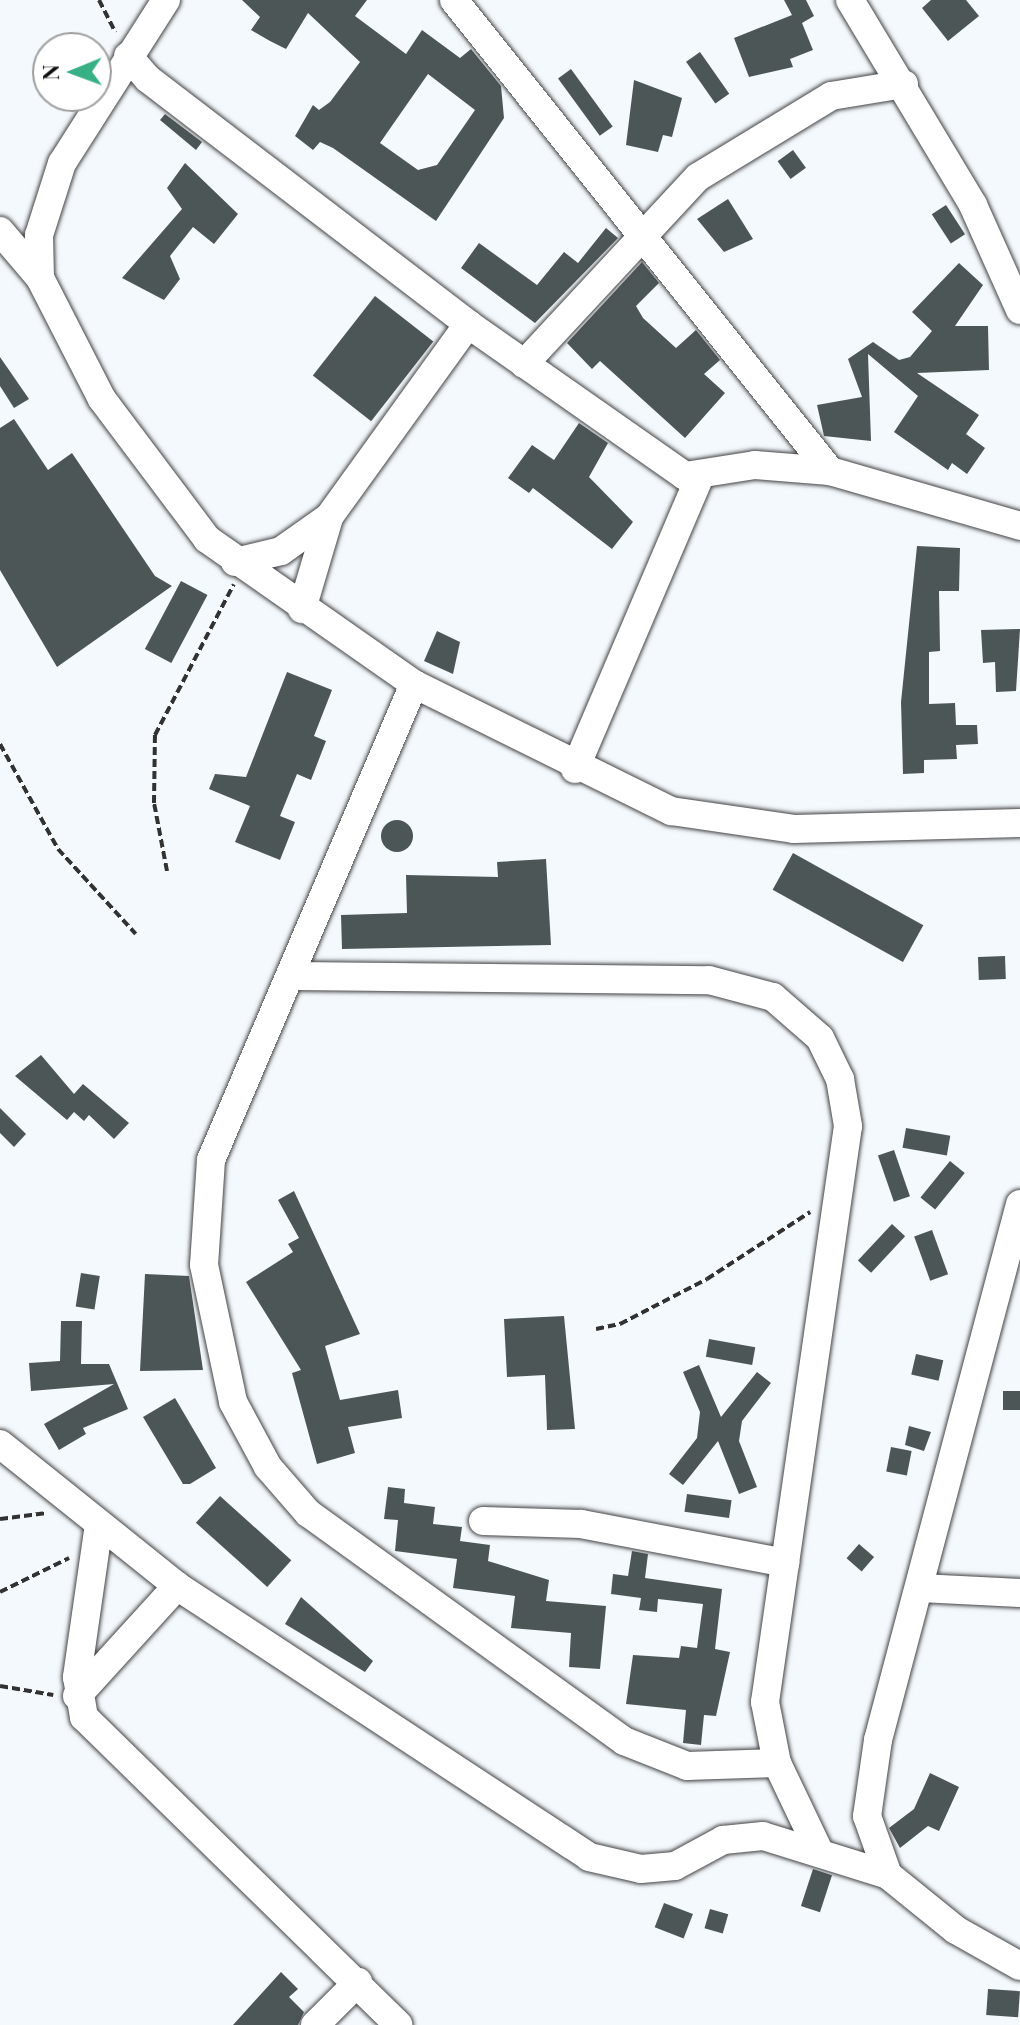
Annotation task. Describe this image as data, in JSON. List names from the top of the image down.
{
  "north": "left"
}
